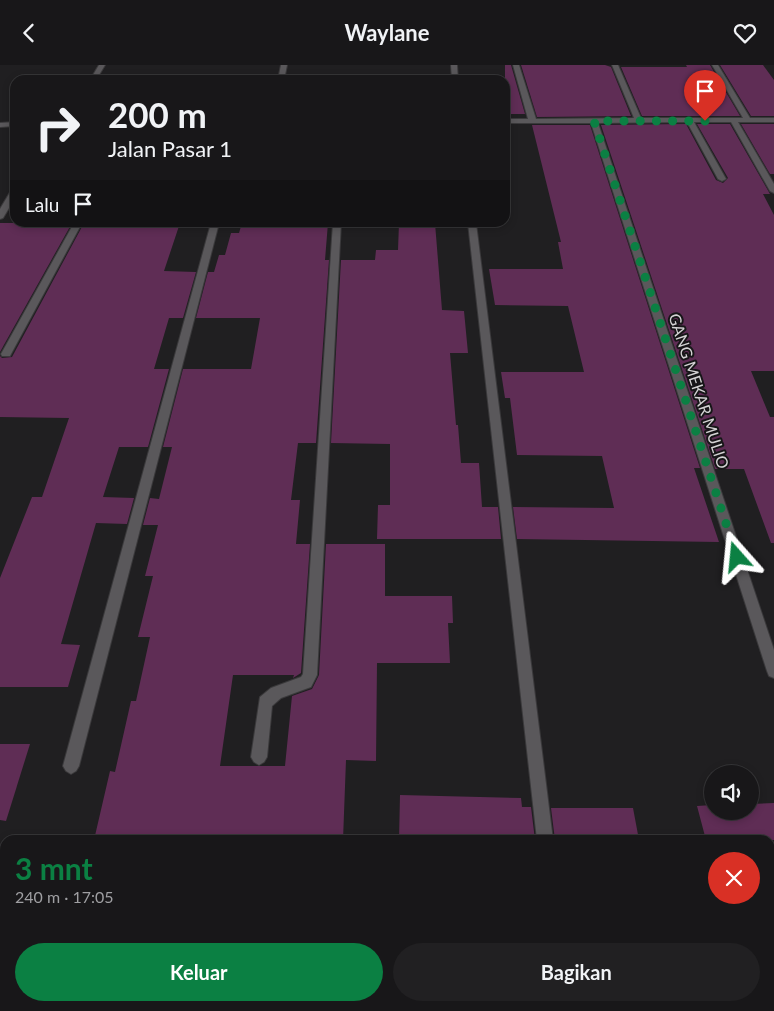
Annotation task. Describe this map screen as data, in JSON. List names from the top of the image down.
{
  "streets": {
    "street": ["GANG MEKAR MULIO"]
  },
  "page": {
    "header": "Waylane",
    "turn": ["200 m", "Jalan Pasar 1"],
    "then": "Lalu",
    "heading": ["3 mnt", "240 m · 17:05"],
    "buttons": ["Keluar", "Bagikan"]
  }
}
